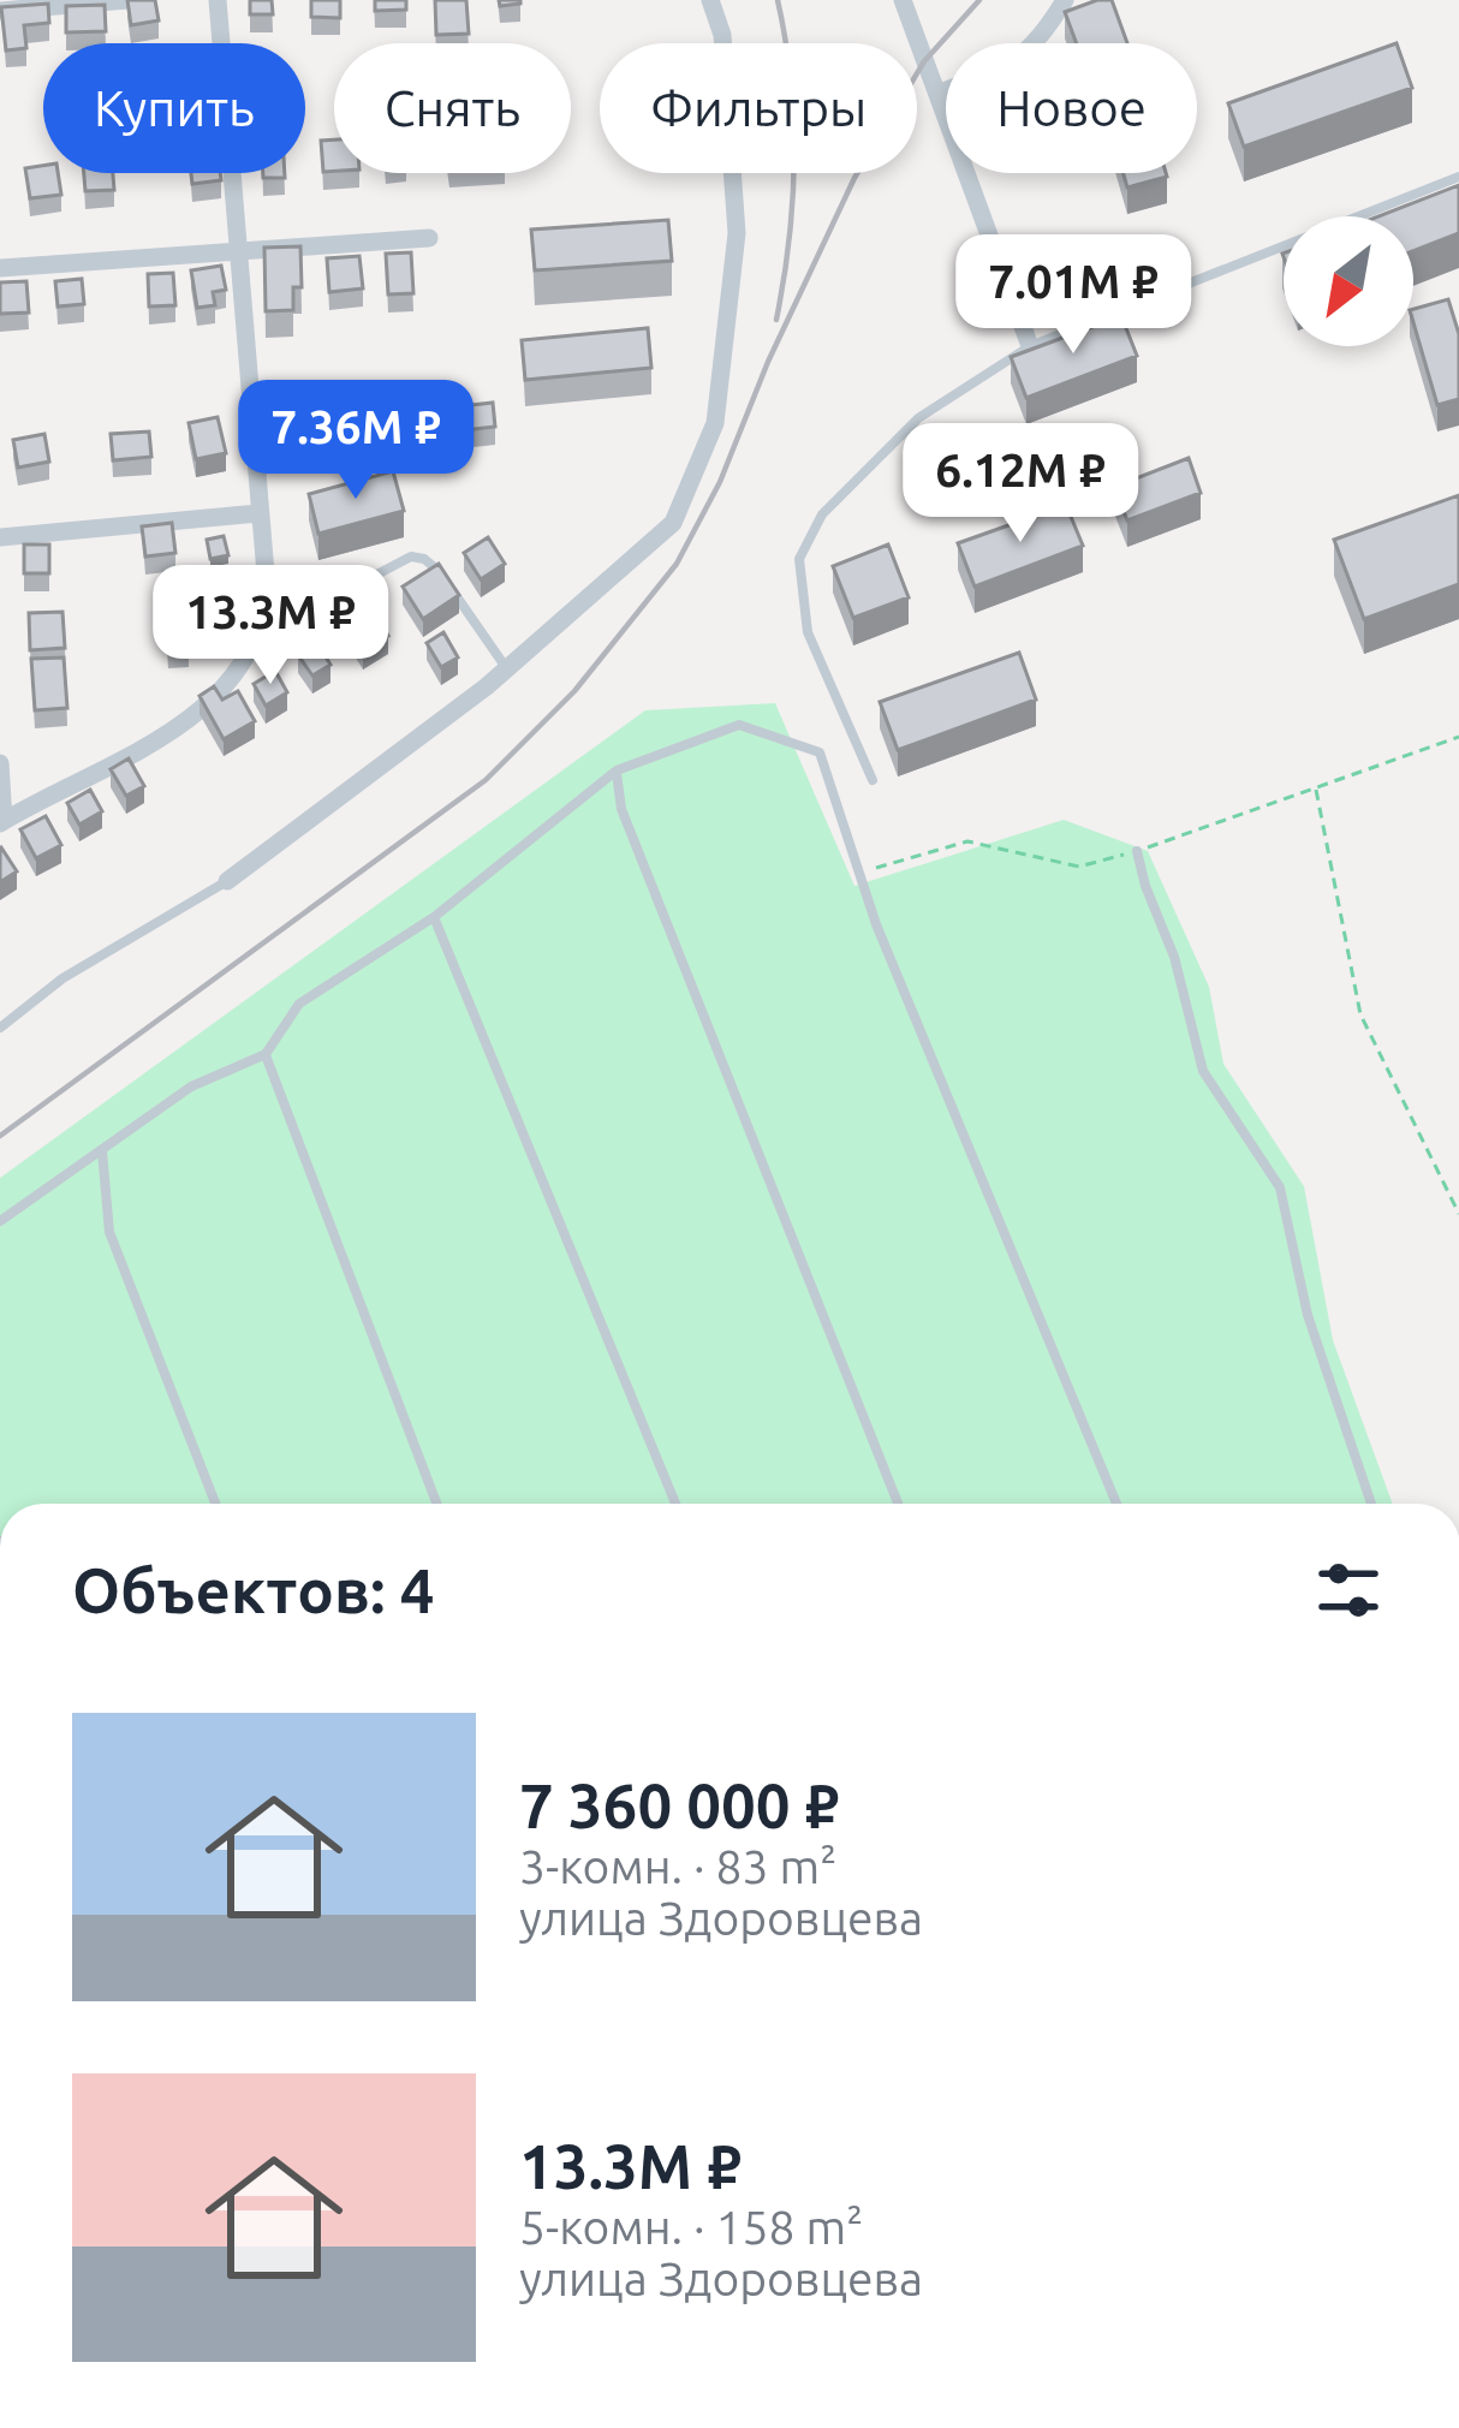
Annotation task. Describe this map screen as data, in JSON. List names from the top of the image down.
{
  "north": "bottom left",
  "page": {
    "chip": [
      "Купить",
      "Снять",
      "Фильтры",
      "Новое"
    ],
    "price": [
      "7.01M ₽",
      "7.36M ₽",
      "6.12M ₽",
      "13.3M ₽"
    ],
    "heading": "Объектов: 4",
    "list": [
      {
        "name": "7 360 000 ₽",
        "note": "3-комн. · 83 m² · улица Здоровцева"
      },
      {
        "name": "13.3M ₽",
        "note": "5-комн. · 158 m² · улица Здоровцева"
      }
    ]
  }
}
